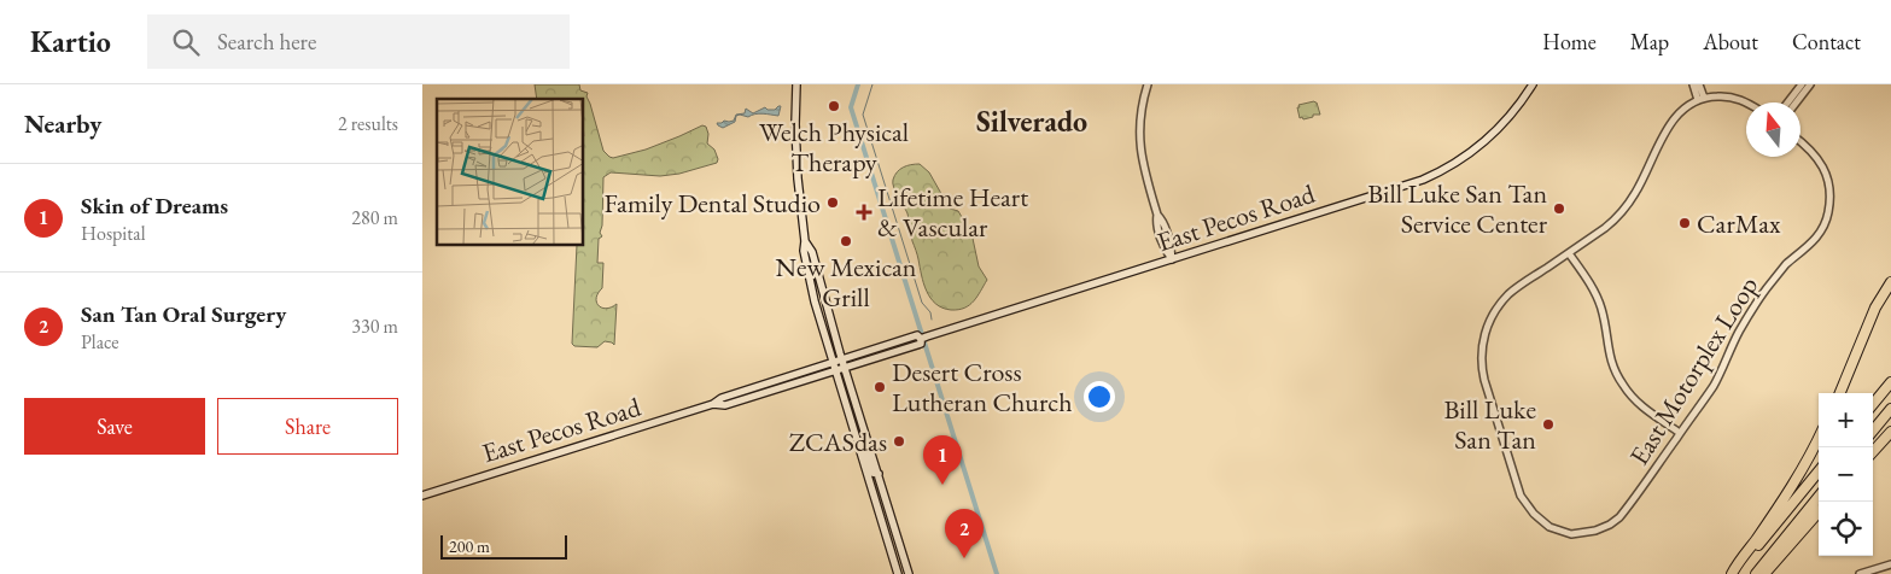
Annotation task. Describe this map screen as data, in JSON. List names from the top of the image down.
{
  "streets": {
    "main road": ["East Pecos Road"],
    "street": ["East Motorplex Loop"]
  },
  "districts": ["Silverado"],
  "places": {
    "other": [
      "Welch Physical Therapy",
      "Family Dental Studio",
      "Bill Luke San Tan Service Center",
      "CarMax",
      "New Mexican Grill",
      "Desert Cross Lutheran Church",
      "Bill Luke San Tan",
      "ZCASdas"
    ],
    "health": ["Lifetime Heart & Vascular"]
  },
  "scale_bar": "200 m",
  "north": "top",
  "page": {
    "header": "Kartio",
    "search": "Search here",
    "nav": [
      "Home",
      "Map",
      "About",
      "Contact"
    ],
    "heading": ["Nearby", "2 results"],
    "list": [
      {
        "mark": "1",
        "name": "Skin of Dreams",
        "note": "Hospital",
        "value": "280 m"
      },
      {
        "mark": "2",
        "name": "San Tan Oral Surgery",
        "note": "Place",
        "value": "330 m"
      }
    ],
    "buttons": ["Save", "Share"],
    "map_buttons": ["+", "−"],
    "pins": ["1", "2"],
    "scale": "200 m"
  }
}
